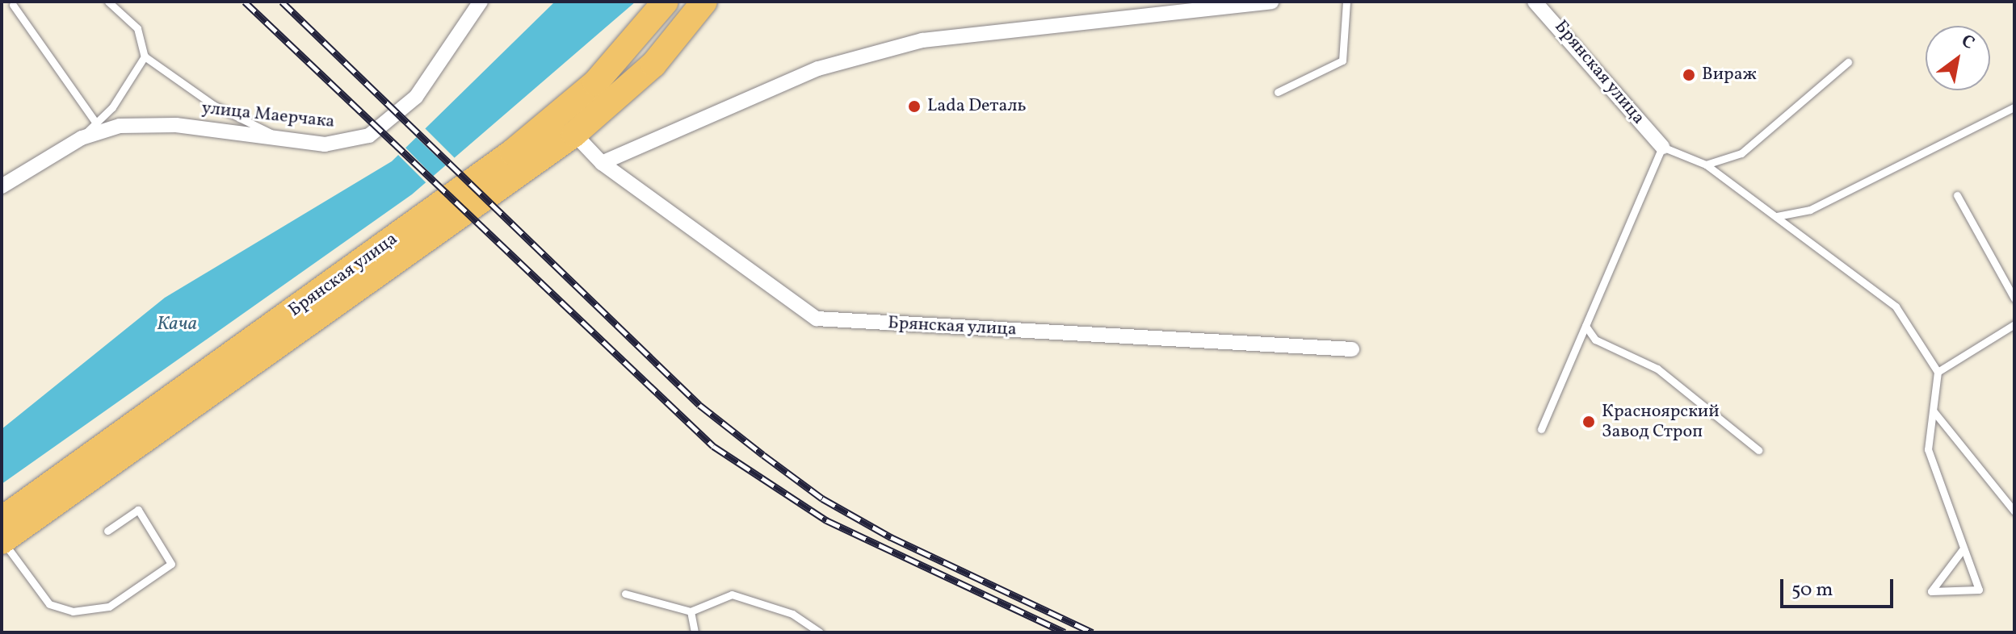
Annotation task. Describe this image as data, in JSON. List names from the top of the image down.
{
  "streets": {
    "highway": ["Брянская улица"],
    "street": ["улица Маерчака"]
  },
  "water": ["Кача"],
  "places": ["Вираж", "Lada Dеталь", "Красноярский Завод Строп"],
  "scale_bar": "50 m",
  "north": "top right"
}
